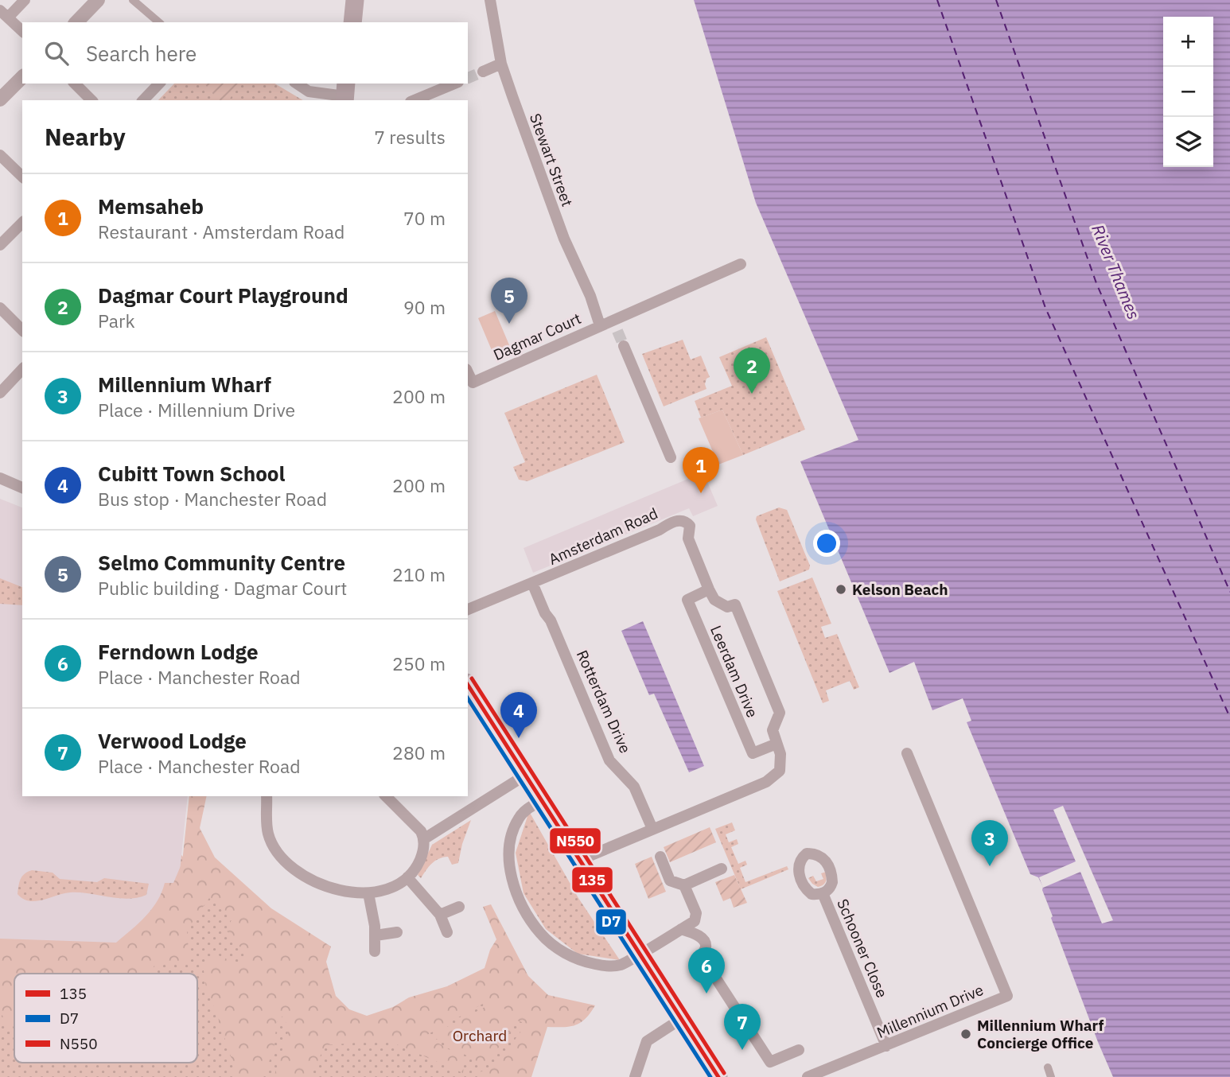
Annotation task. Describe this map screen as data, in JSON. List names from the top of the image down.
{
  "streets": {
    "street": [
      "Stewart Street",
      "Dagmar Court",
      "Amsterdam Road",
      "Leerdam Drive",
      "Rotterdam Drive",
      "Schooner Close",
      "Millennium Drive"
    ]
  },
  "crossings": [
    ["Stewart Street", "Dagmar Court"],
    ["Amsterdam Road", "Leerdam Drive"],
    ["Amsterdam Road", "Rotterdam Drive"],
    ["Schooner Close", "Millennium Drive"]
  ],
  "water": ["River Thames"],
  "parks": ["Orchard"],
  "places": ["Kelson Beach", "Millennium Wharf Concierge Office"],
  "lines": ["transit line N550", "transit line 135", "transit line D7"],
  "legend": ["135", "D7", "N550"],
  "page": {
    "map_buttons": ["+", "−"],
    "search": "Search here",
    "heading": ["Nearby", "7 results"],
    "list": [
      {
        "mark": "1",
        "name": "Memsaheb",
        "note": "Restaurant · Amsterdam Road",
        "value": "70 m"
      },
      {
        "mark": "2",
        "name": "Dagmar Court Playground",
        "note": "Park",
        "value": "90 m"
      },
      {
        "mark": "3",
        "name": "Millennium Wharf",
        "note": "Place · Millennium Drive",
        "value": "200 m"
      },
      {
        "mark": "4",
        "name": "Cubitt Town School",
        "note": "Bus stop · Manchester Road",
        "value": "200 m"
      },
      {
        "mark": "5",
        "name": "Selmo Community Centre",
        "note": "Public building · Dagmar Court",
        "value": "210 m"
      },
      {
        "mark": "6",
        "name": "Ferndown Lodge",
        "note": "Place · Manchester Road",
        "value": "250 m"
      },
      {
        "mark": "7",
        "name": "Verwood Lodge",
        "note": "Place · Manchester Road",
        "value": "280 m"
      }
    ],
    "pins": [
      "5",
      "2",
      "1",
      "4",
      "3",
      "6",
      "7"
    ]
  }
}
